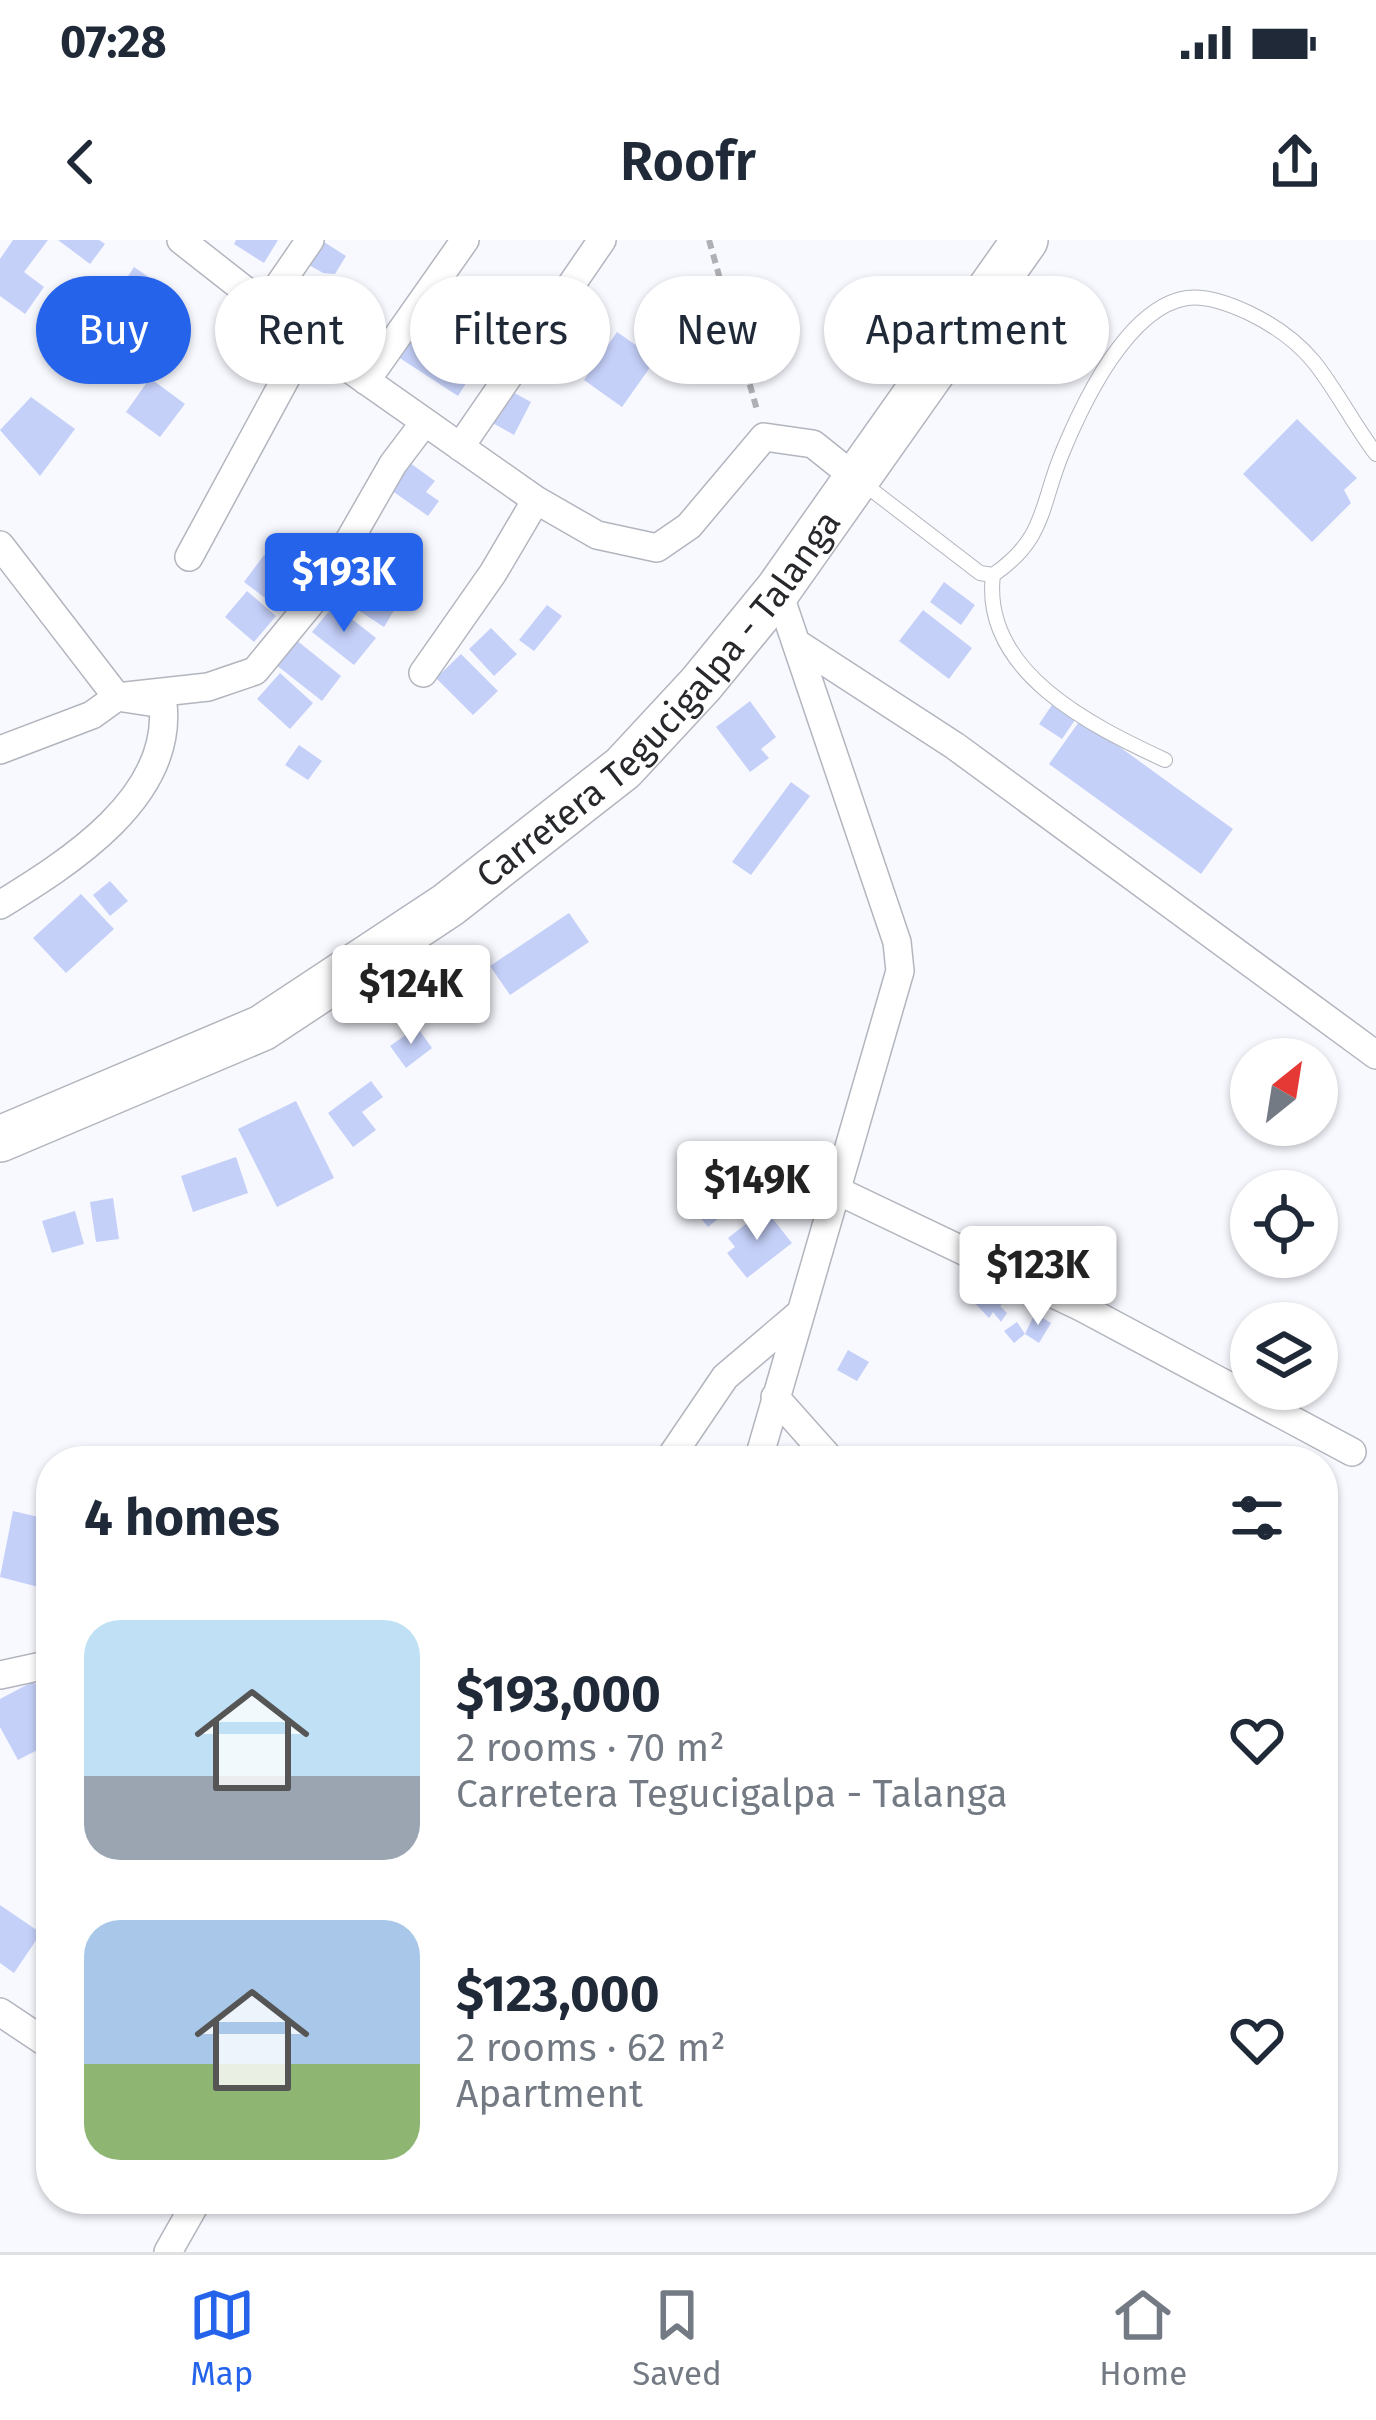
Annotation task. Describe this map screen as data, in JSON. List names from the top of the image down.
{
  "streets": {
    "main road": ["Carretera Tegucigalpa - Talanga"]
  },
  "north": "top right",
  "page": {
    "status": "07:28",
    "header": "Roofr",
    "chip": [
      "Buy",
      "Rent",
      "Filters",
      "New",
      "Apartment"
    ],
    "price": [
      "$193K",
      "$124K",
      "$149K",
      "$123K"
    ],
    "heading": "4 homes",
    "list": [
      {
        "name": "$193,000",
        "note": "2 rooms · 70 m² · Carretera Tegucigalpa - Talanga"
      },
      {
        "name": "$123,000",
        "note": "2 rooms · 62 m² · Apartment"
      }
    ],
    "tabs": ["Map", "Saved", "Home"]
  }
}
